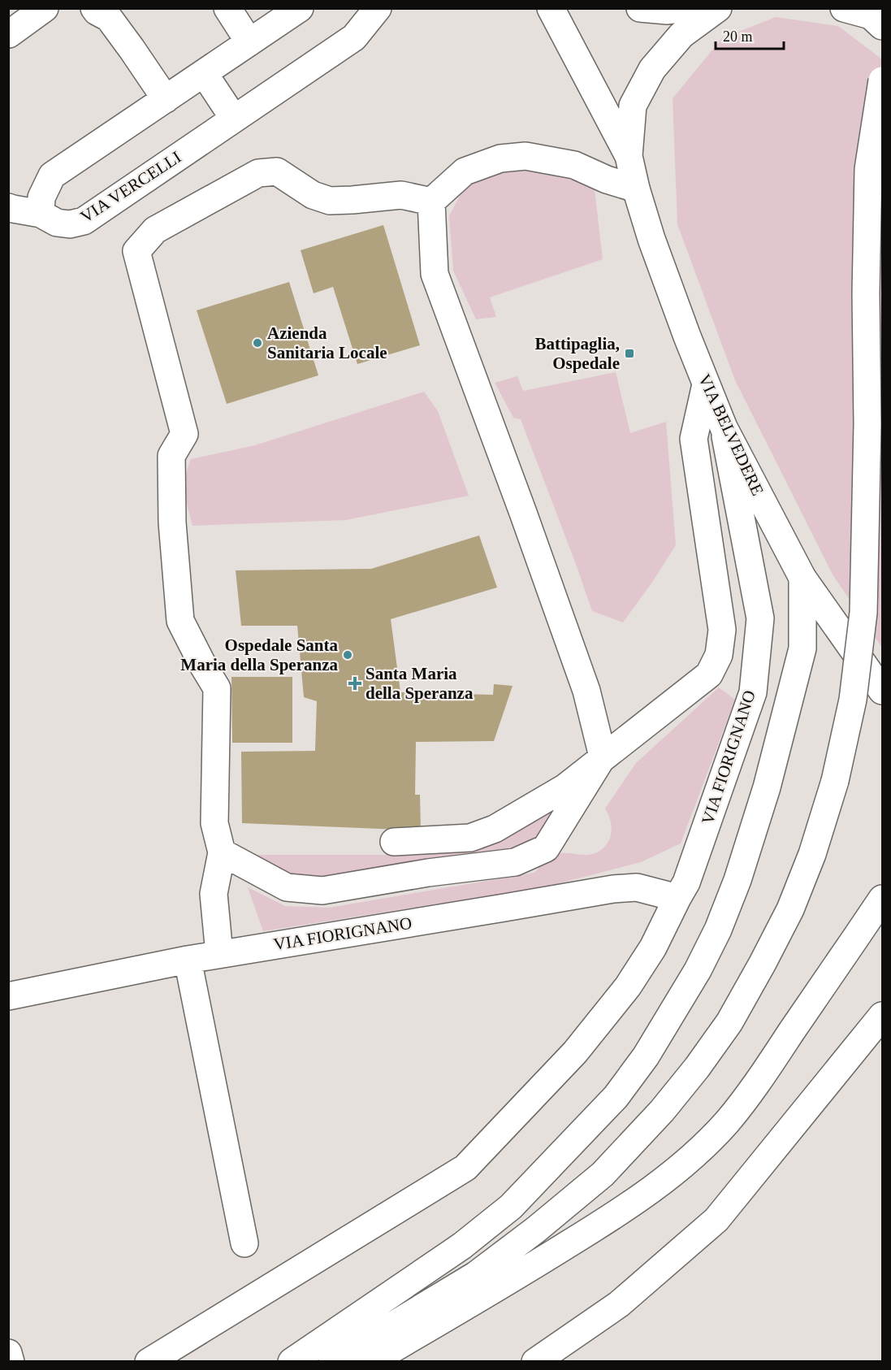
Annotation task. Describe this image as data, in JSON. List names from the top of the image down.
{
  "streets": {
    "main road": ["VIA VERCELLI", "VIA BELVEDERE", "VIA FIORIGNANO"]
  },
  "crossings": [
    ["VIA BELVEDERE", "VIA FIORIGNANO"]
  ],
  "places": {
    "other": ["Azienda Sanitaria Locale", "Ospedale Santa Maria della Speranza"],
    "transit": ["Battipaglia, Ospedale"],
    "health": ["Santa Maria della Speranza"]
  },
  "scale_bar": "20 m"
}
